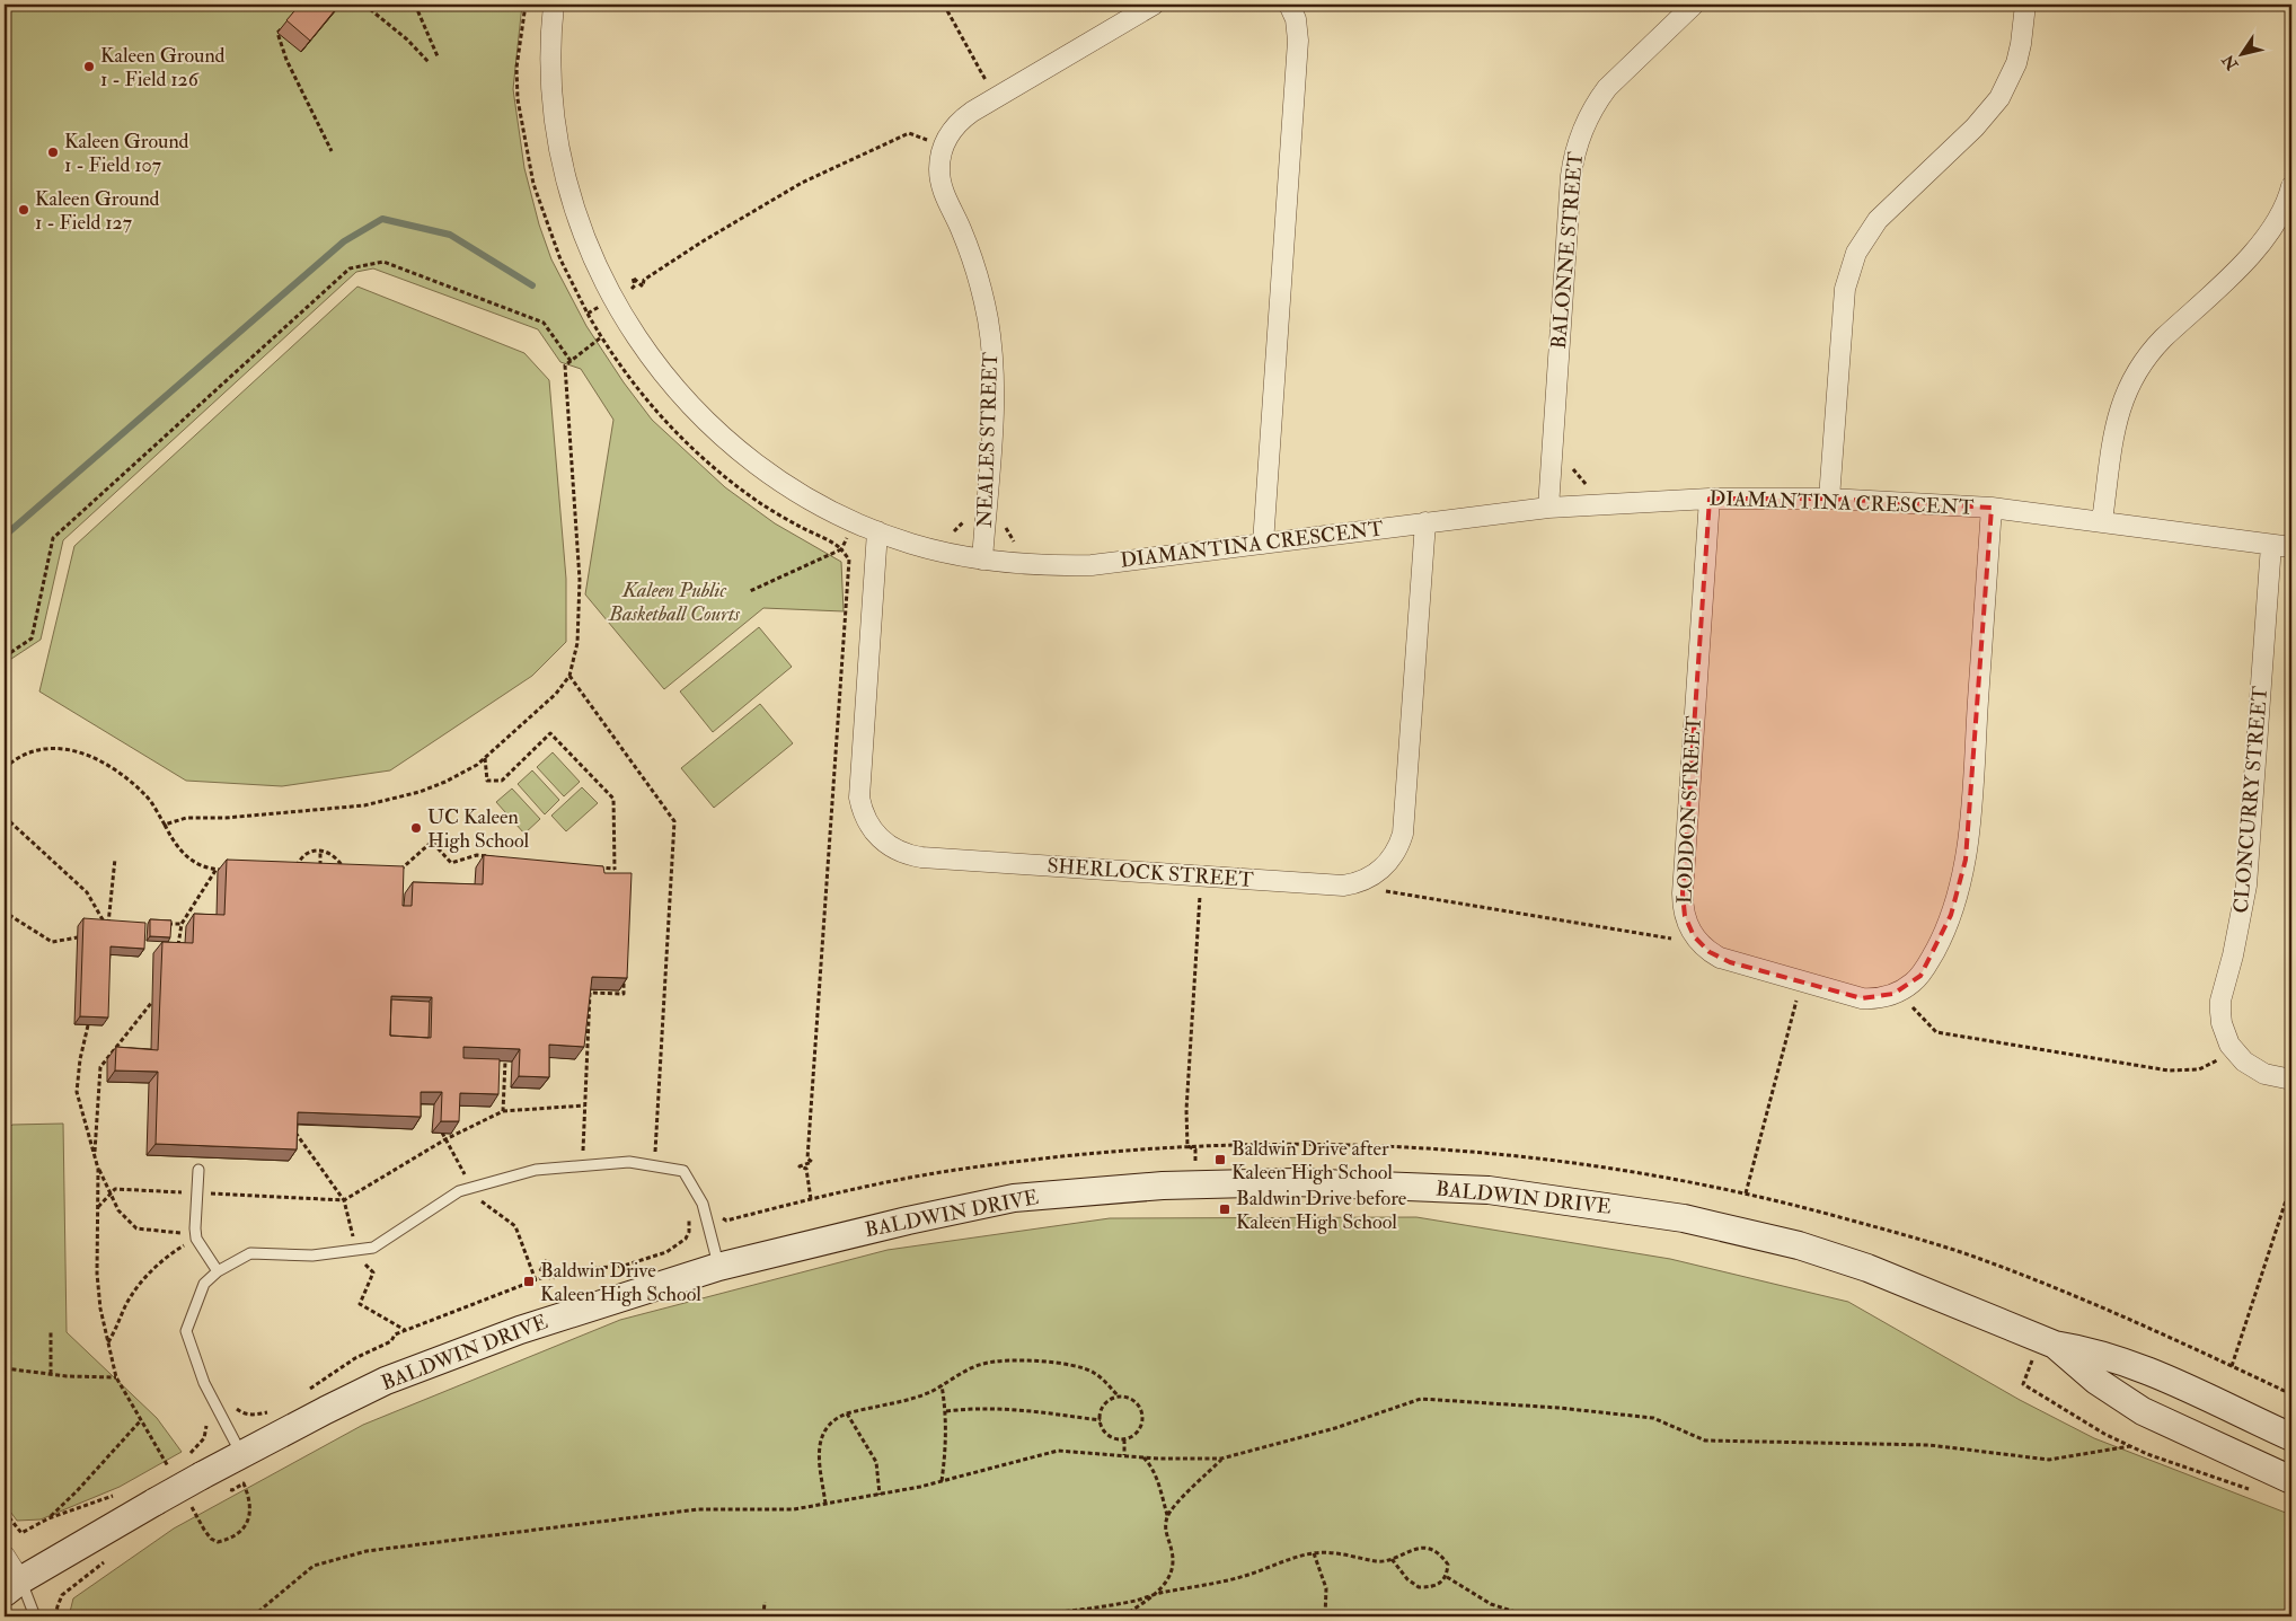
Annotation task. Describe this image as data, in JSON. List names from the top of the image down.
{
  "streets": {
    "main road": ["BALDWIN DRIVE"],
    "street": [
      "BALONNE STREET",
      "NEALES STREET",
      "DIAMANTINA CRESCENT",
      "CLONCURRY STREET",
      "LODDON STREET",
      "SHERLOCK STREET"
    ]
  },
  "crossings": [
    ["BALONNE STREET", "DIAMANTINA CRESCENT"],
    ["NEALES STREET", "DIAMANTINA CRESCENT"],
    ["DIAMANTINA CRESCENT", "CLONCURRY STREET"],
    ["DIAMANTINA CRESCENT", "LODDON STREET"],
    ["DIAMANTINA CRESCENT", "SHERLOCK STREET"]
  ],
  "parks": ["Kaleen Public Basketball Courts"],
  "places": {
    "other": [
      "Kaleen Ground 1 - Field 126",
      "Kaleen Ground 1 - Field 107",
      "Kaleen Ground 1 - Field 127",
      "UC Kaleen High School"
    ],
    "transit": ["Baldwin Drive after Kaleen High School", "Baldwin Drive before Kaleen High School", "Baldwin Drive Kaleen High School"]
  },
  "north": "bottom left"
}
